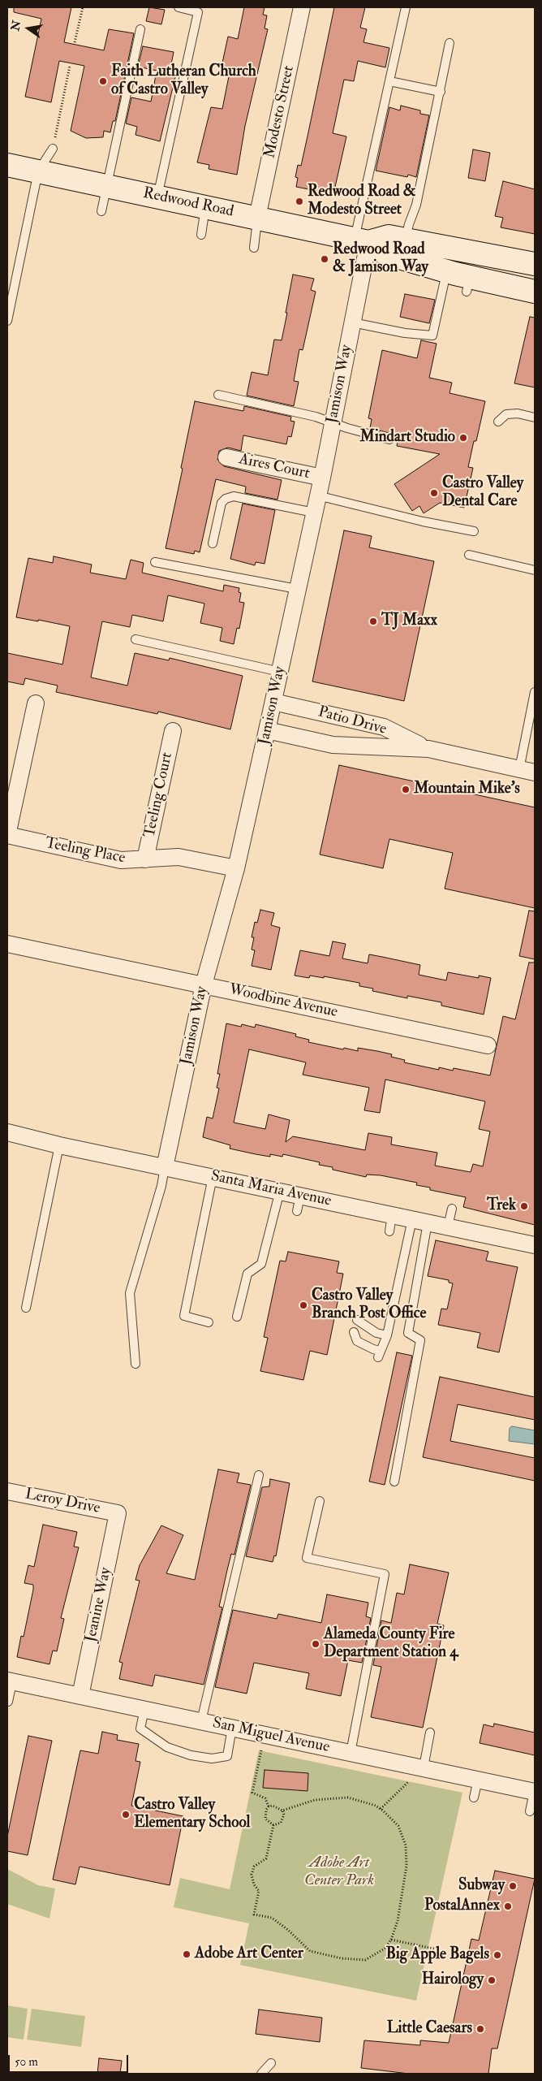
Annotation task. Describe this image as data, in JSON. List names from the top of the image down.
{
  "streets": {
    "main road": ["Redwood Road"],
    "street": [
      "Modesto Street",
      "Jamison Way",
      "Aires Court",
      "Patio Drive",
      "Teeling Court",
      "Teeling Place",
      "Woodbine Avenue",
      "Santa Maria Avenue",
      "Leroy Drive",
      "Jeanine Way",
      "San Miguel Avenue"
    ]
  },
  "crossings": [
    ["Modesto Street", "Redwood Road"],
    ["Redwood Road", "Jamison Way"],
    ["Jamison Way", "Aires Court"],
    ["Jamison Way", "Patio Drive"],
    ["Jamison Way", "Teeling Place"],
    ["Jamison Way", "Woodbine Avenue"],
    ["Jamison Way", "Santa Maria Avenue"],
    ["Teeling Court", "Teeling Place"],
    ["Leroy Drive", "Jeanine Way"],
    ["Jeanine Way", "San Miguel Avenue"]
  ],
  "parks": ["Adobe Art Center Park"],
  "places": [
    "Faith Lutheran Church of Castro Valley",
    "Redwood Road & Modesto Street",
    "Redwood Road & Jamison Way",
    "Mindart Studio",
    "Castro Valley Dental Care",
    "TJ Maxx",
    "Mountain Mike's",
    "Trek",
    "Castro Valley Branch Post Office",
    "Alameda County Fire Department Station 4",
    "Castro Valley Elementary School",
    "Subway",
    "PostalAnnex",
    "Adobe Art Center",
    "Big Apple Bagels",
    "Hairology",
    "Little Caesars"
  ],
  "scale_bar": "50 m",
  "north": "left"
}
